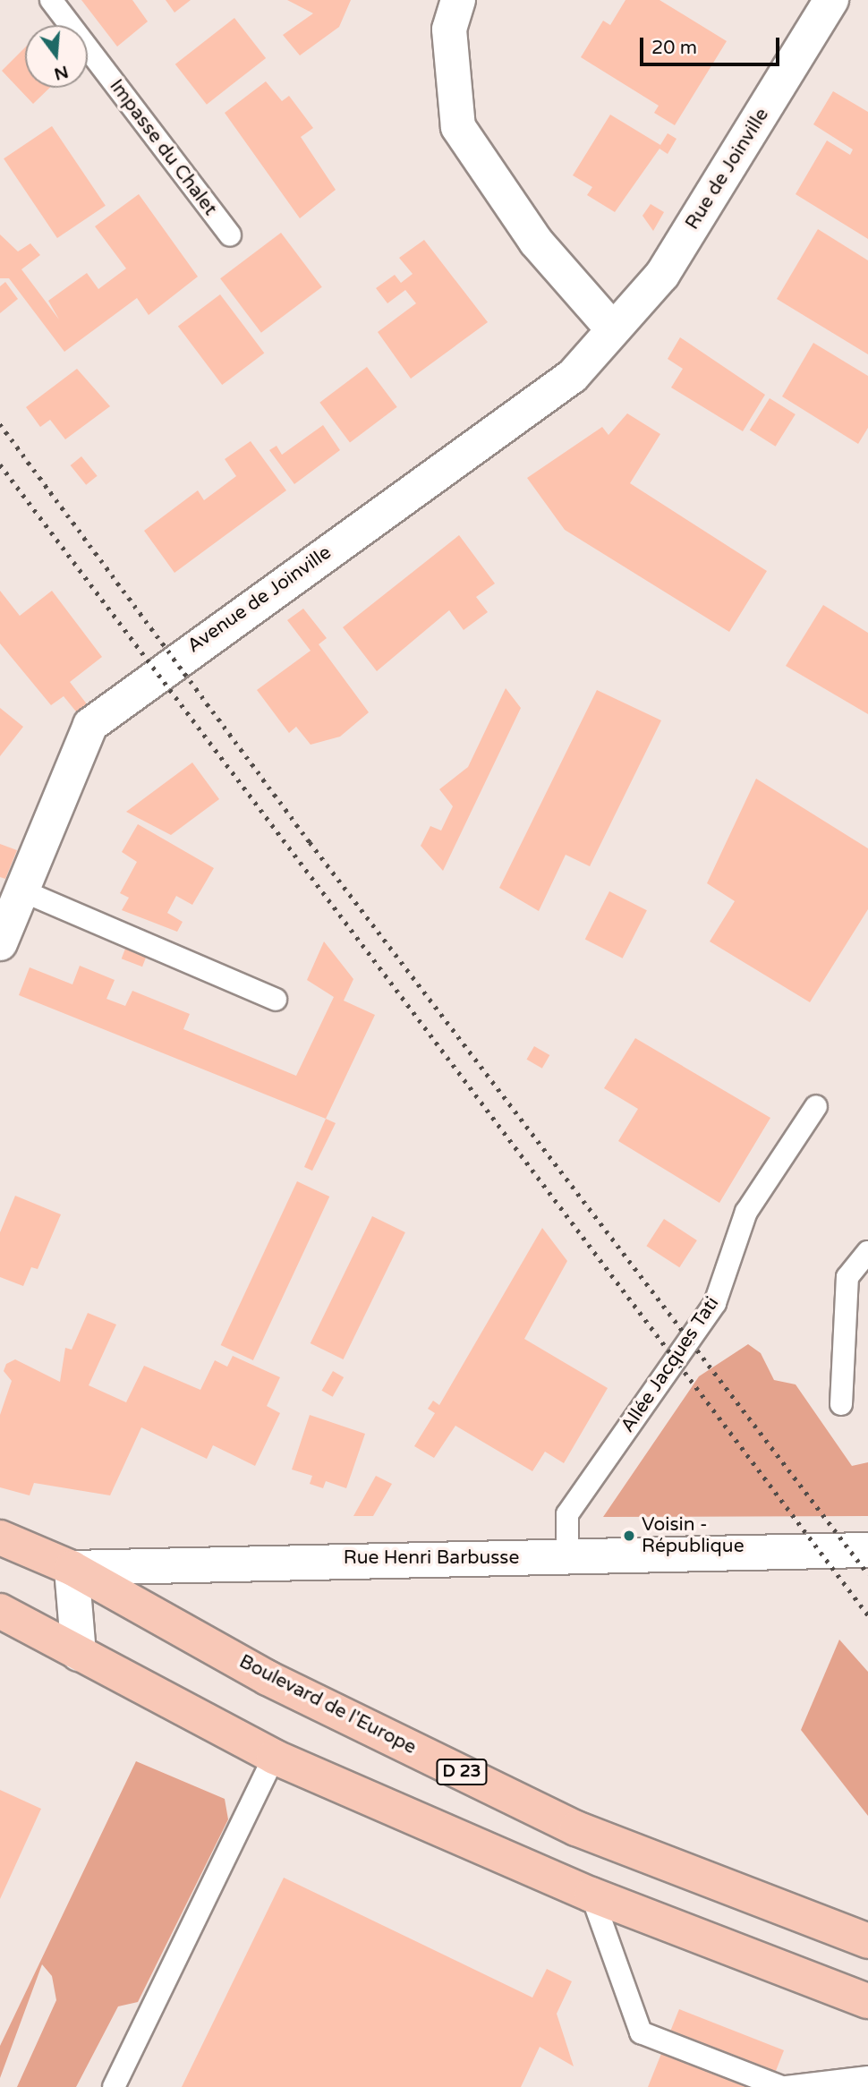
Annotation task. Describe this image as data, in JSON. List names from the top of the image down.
{
  "streets": {
    "main road": ["Rue Henri Barbusse", "Boulevard de l'Europe", "D 23"],
    "street": ["Rue de Joinville", "Avenue de Joinville"],
    "lane": ["Impasse du Chalet", "Allée Jacques Tati"]
  },
  "crossings": [
    ["Rue de Joinville", "Avenue de Joinville"],
    ["Allée Jacques Tati", "Rue Henri Barbusse"],
    ["Rue Henri Barbusse", "Boulevard de l'Europe"]
  ],
  "places": ["Voisin - République"],
  "scale_bar": "20 m",
  "north": "bottom"
}
